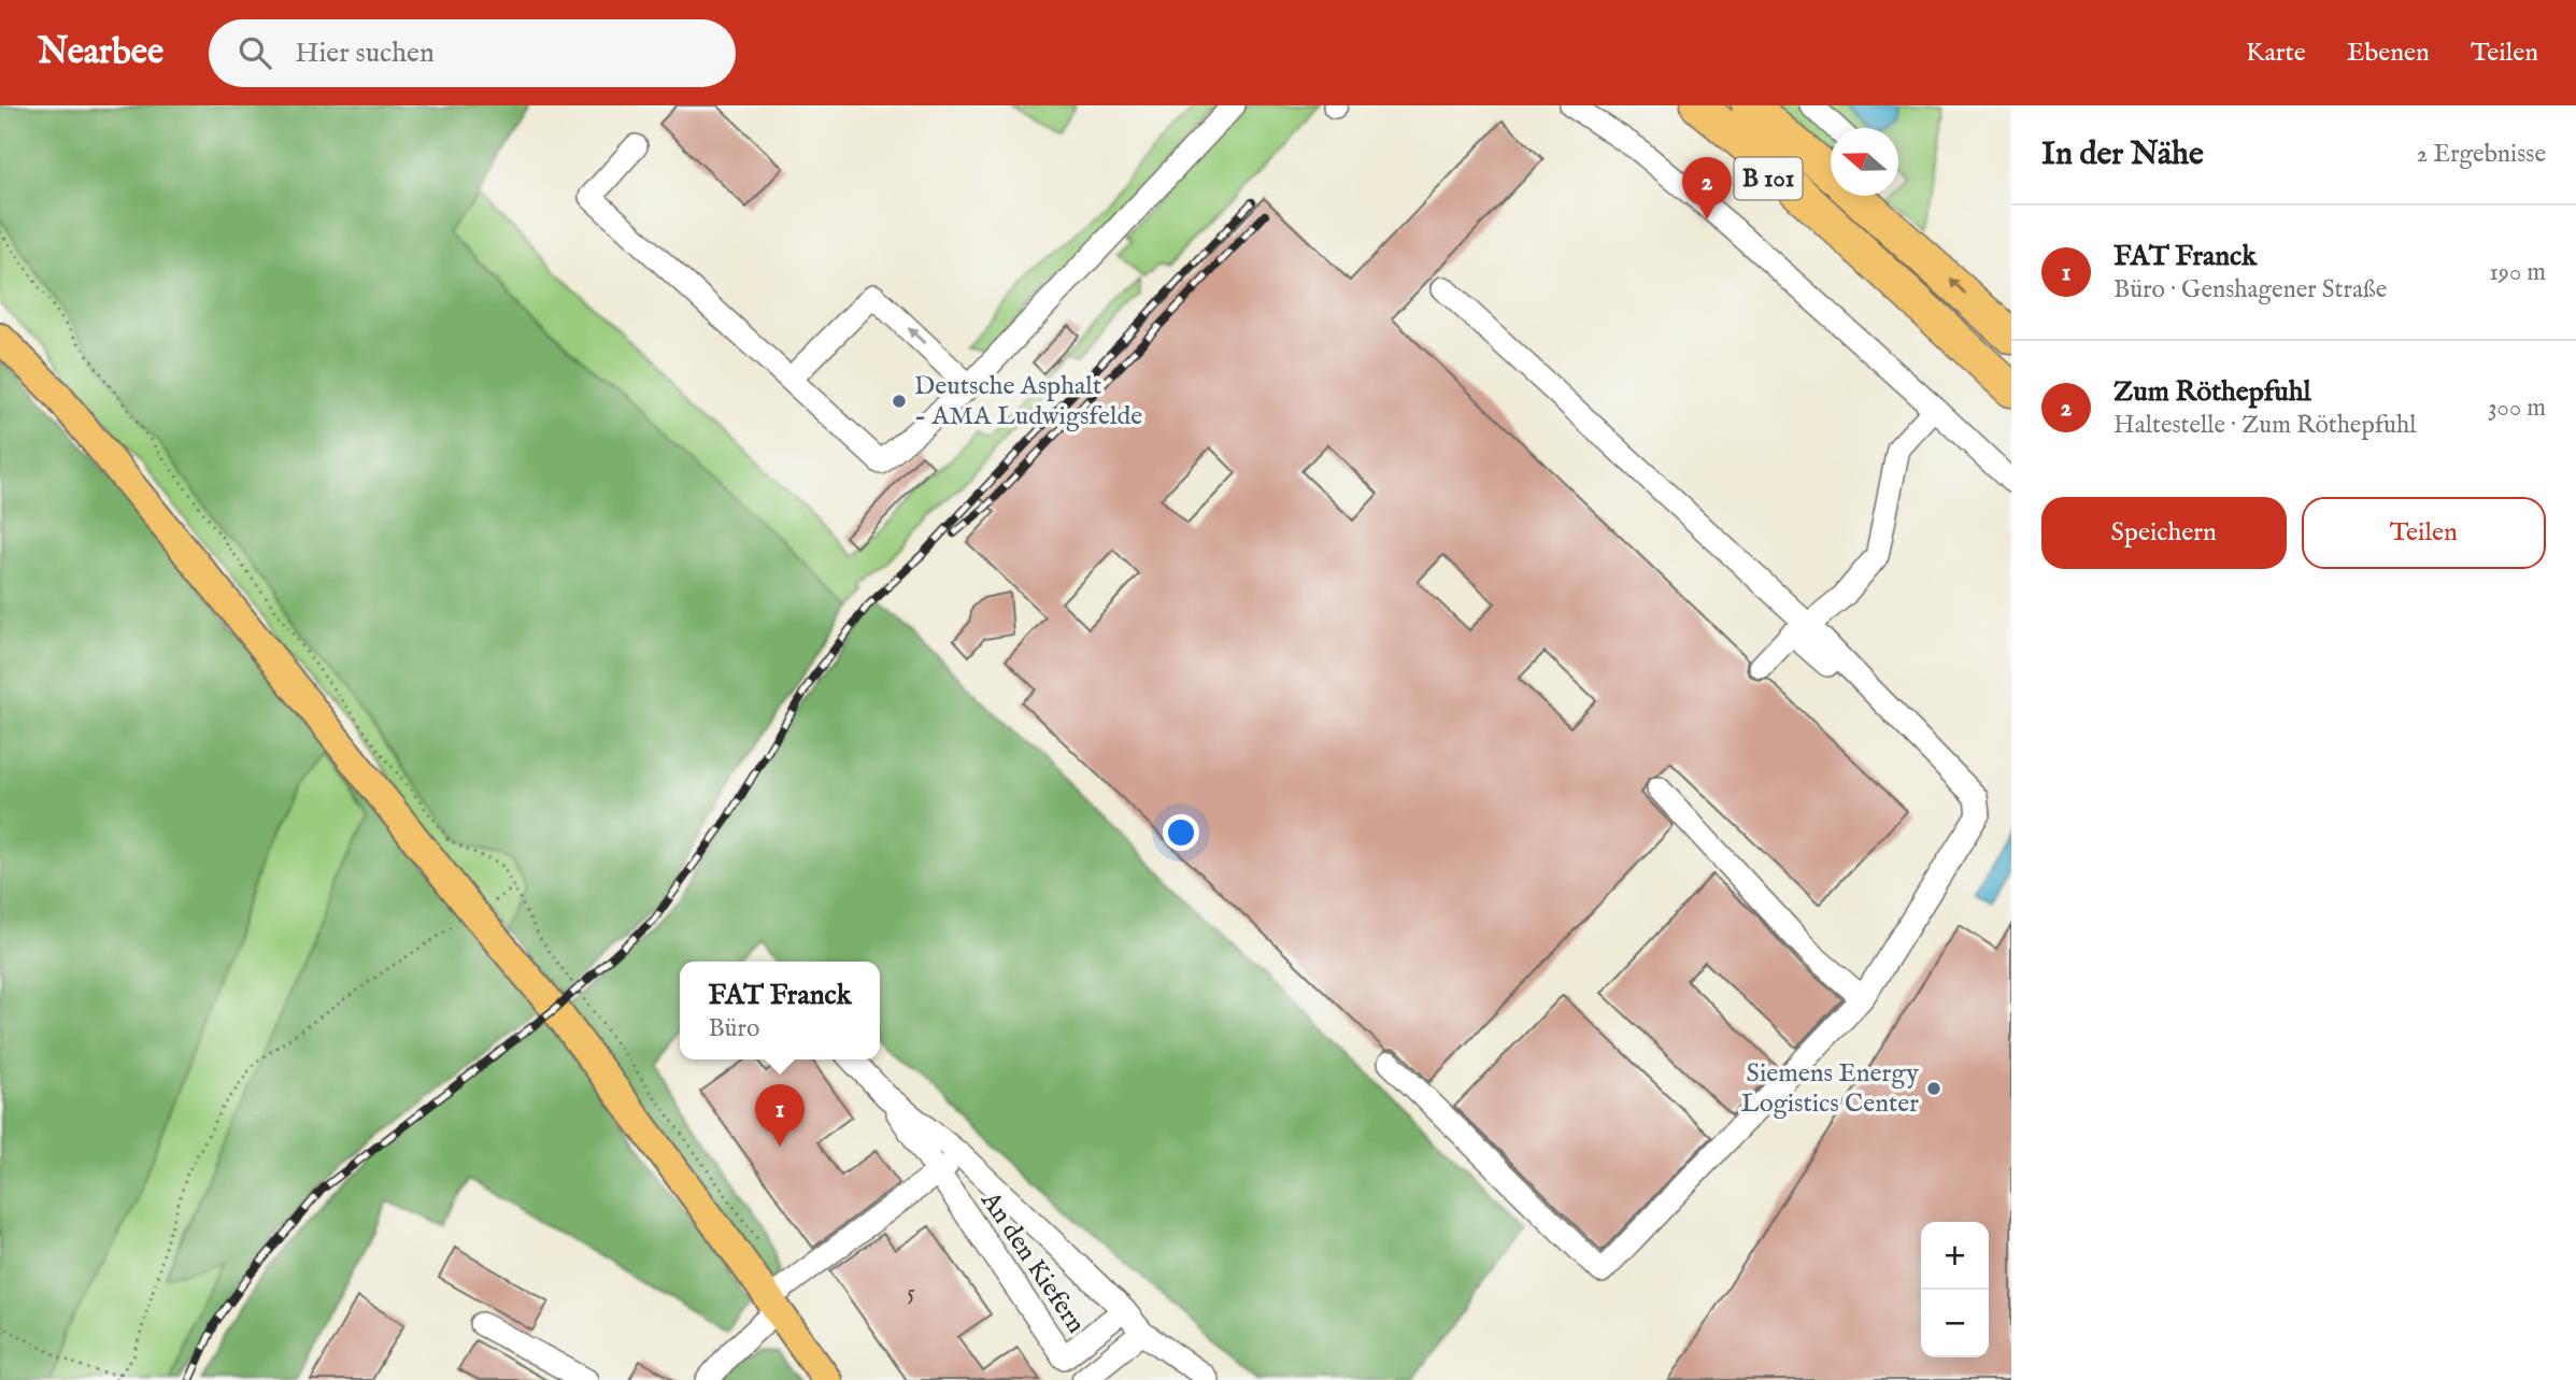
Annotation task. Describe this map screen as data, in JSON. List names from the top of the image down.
{
  "streets": {
    "highway": ["B 101"],
    "street": ["An den Kiefern"]
  },
  "places": ["Deutsche Asphalt - AMA Ludwigsfelde", "Siemens Energy Logistics Center"],
  "house_numbers": ["5"],
  "north": "left",
  "page": {
    "header": "Nearbee",
    "search": "Hier suchen",
    "nav": ["Karte", "Ebenen", "Teilen"],
    "heading": ["In der Nähe", "2 Ergebnisse"],
    "pins": ["2", "1"],
    "list": [
      {
        "mark": "1",
        "name": "FAT Franck",
        "note": "Büro · Genshagener Straße",
        "value": "190 m"
      },
      {
        "mark": "2",
        "name": "Zum Röthepfuhl",
        "note": "Haltestelle · Zum Röthepfuhl",
        "value": "300 m"
      }
    ],
    "buttons": ["Speichern", "Teilen"],
    "popup": ["FAT Franck", "Büro"],
    "map_buttons": ["+", "−"]
  }
}
